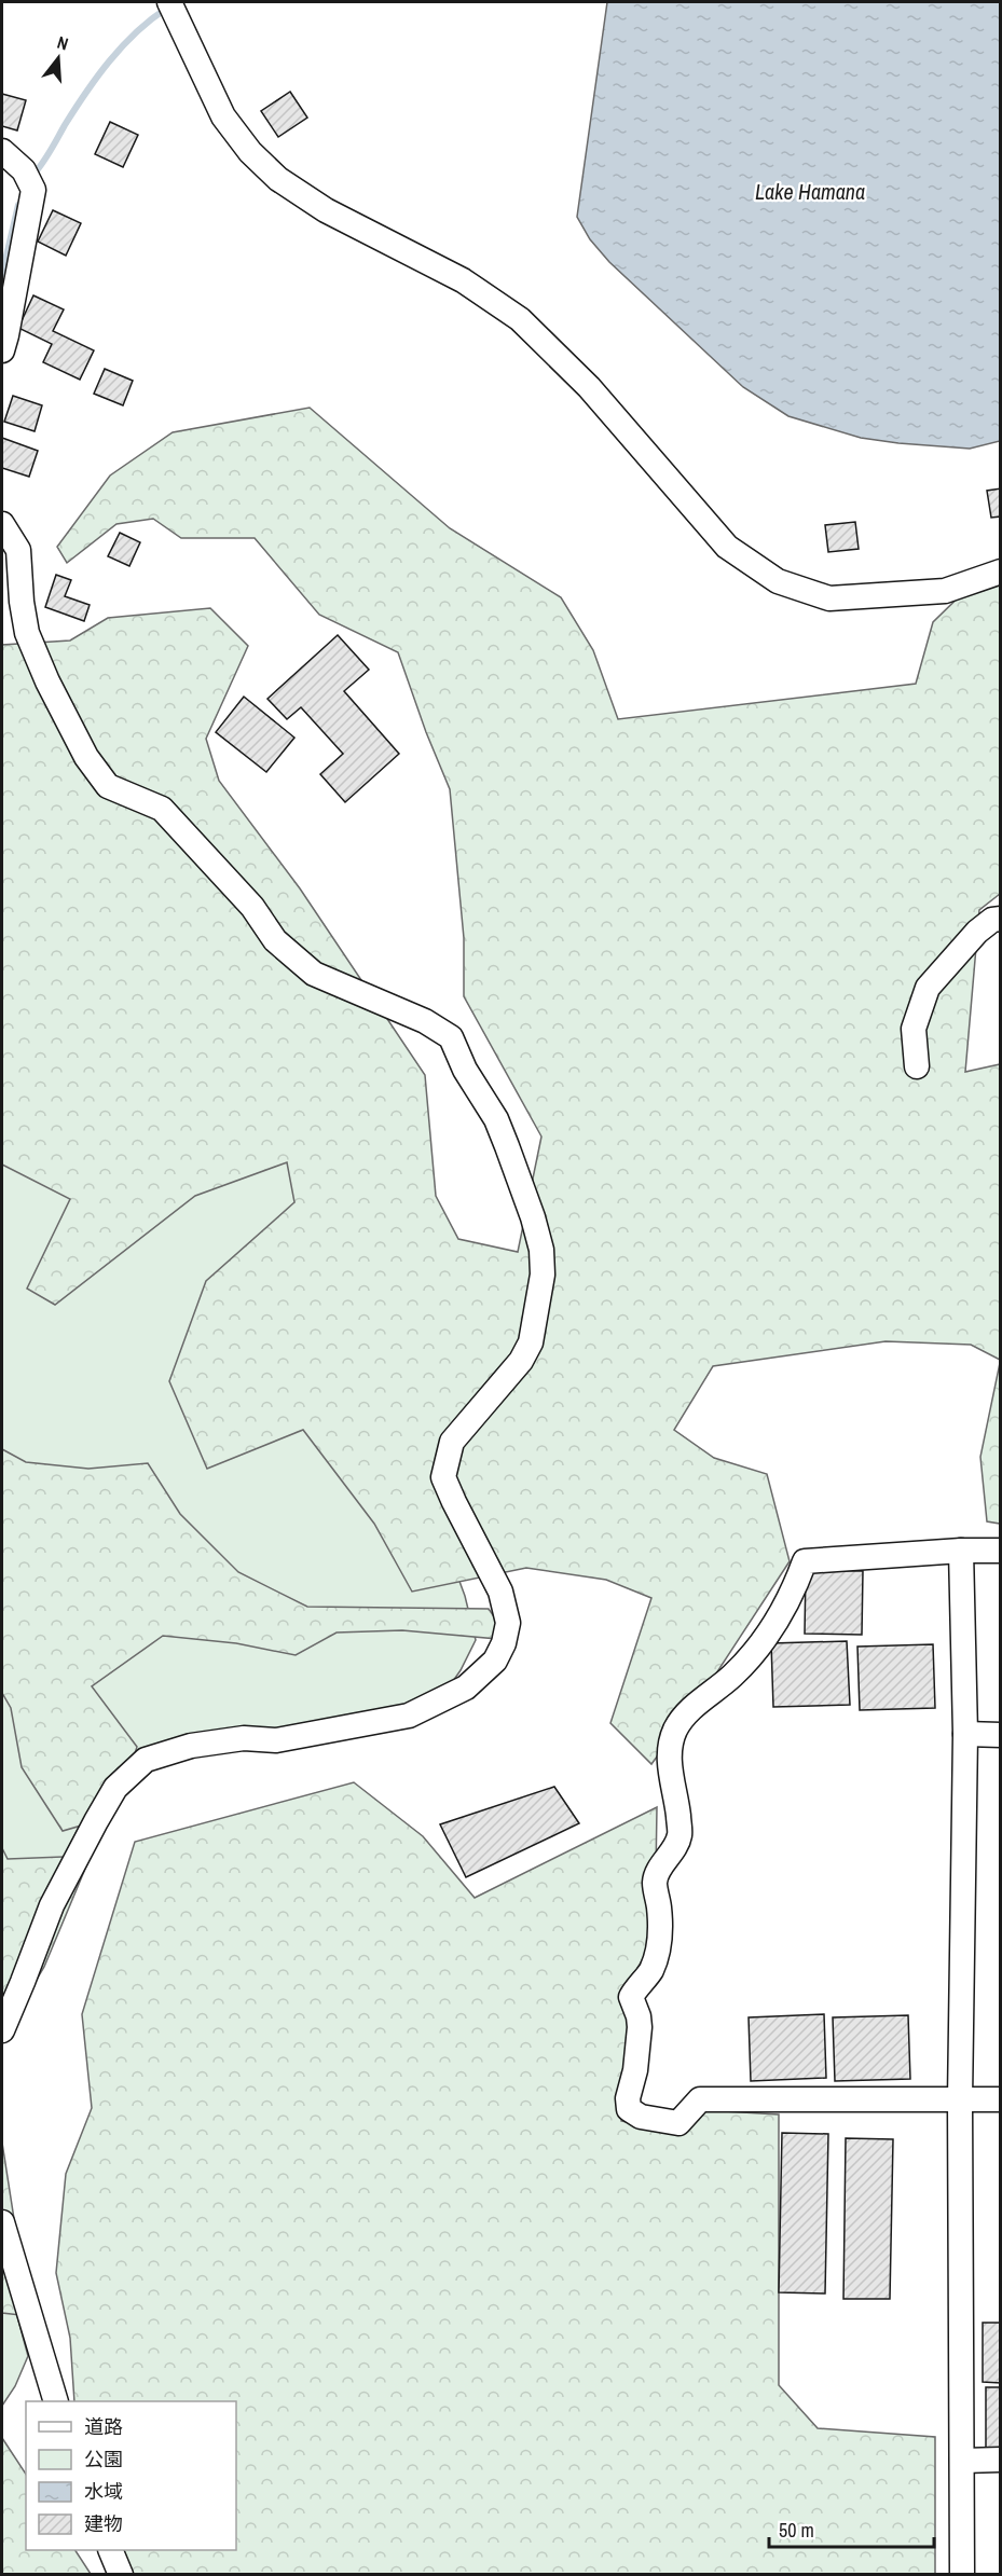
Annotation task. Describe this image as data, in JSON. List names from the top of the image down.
{
  "water": ["Lake Hamana"],
  "legend": [
    "道路",
    "公園",
    "水域",
    "建物"
  ],
  "scale_bar": "50 m",
  "north": "top"
}
